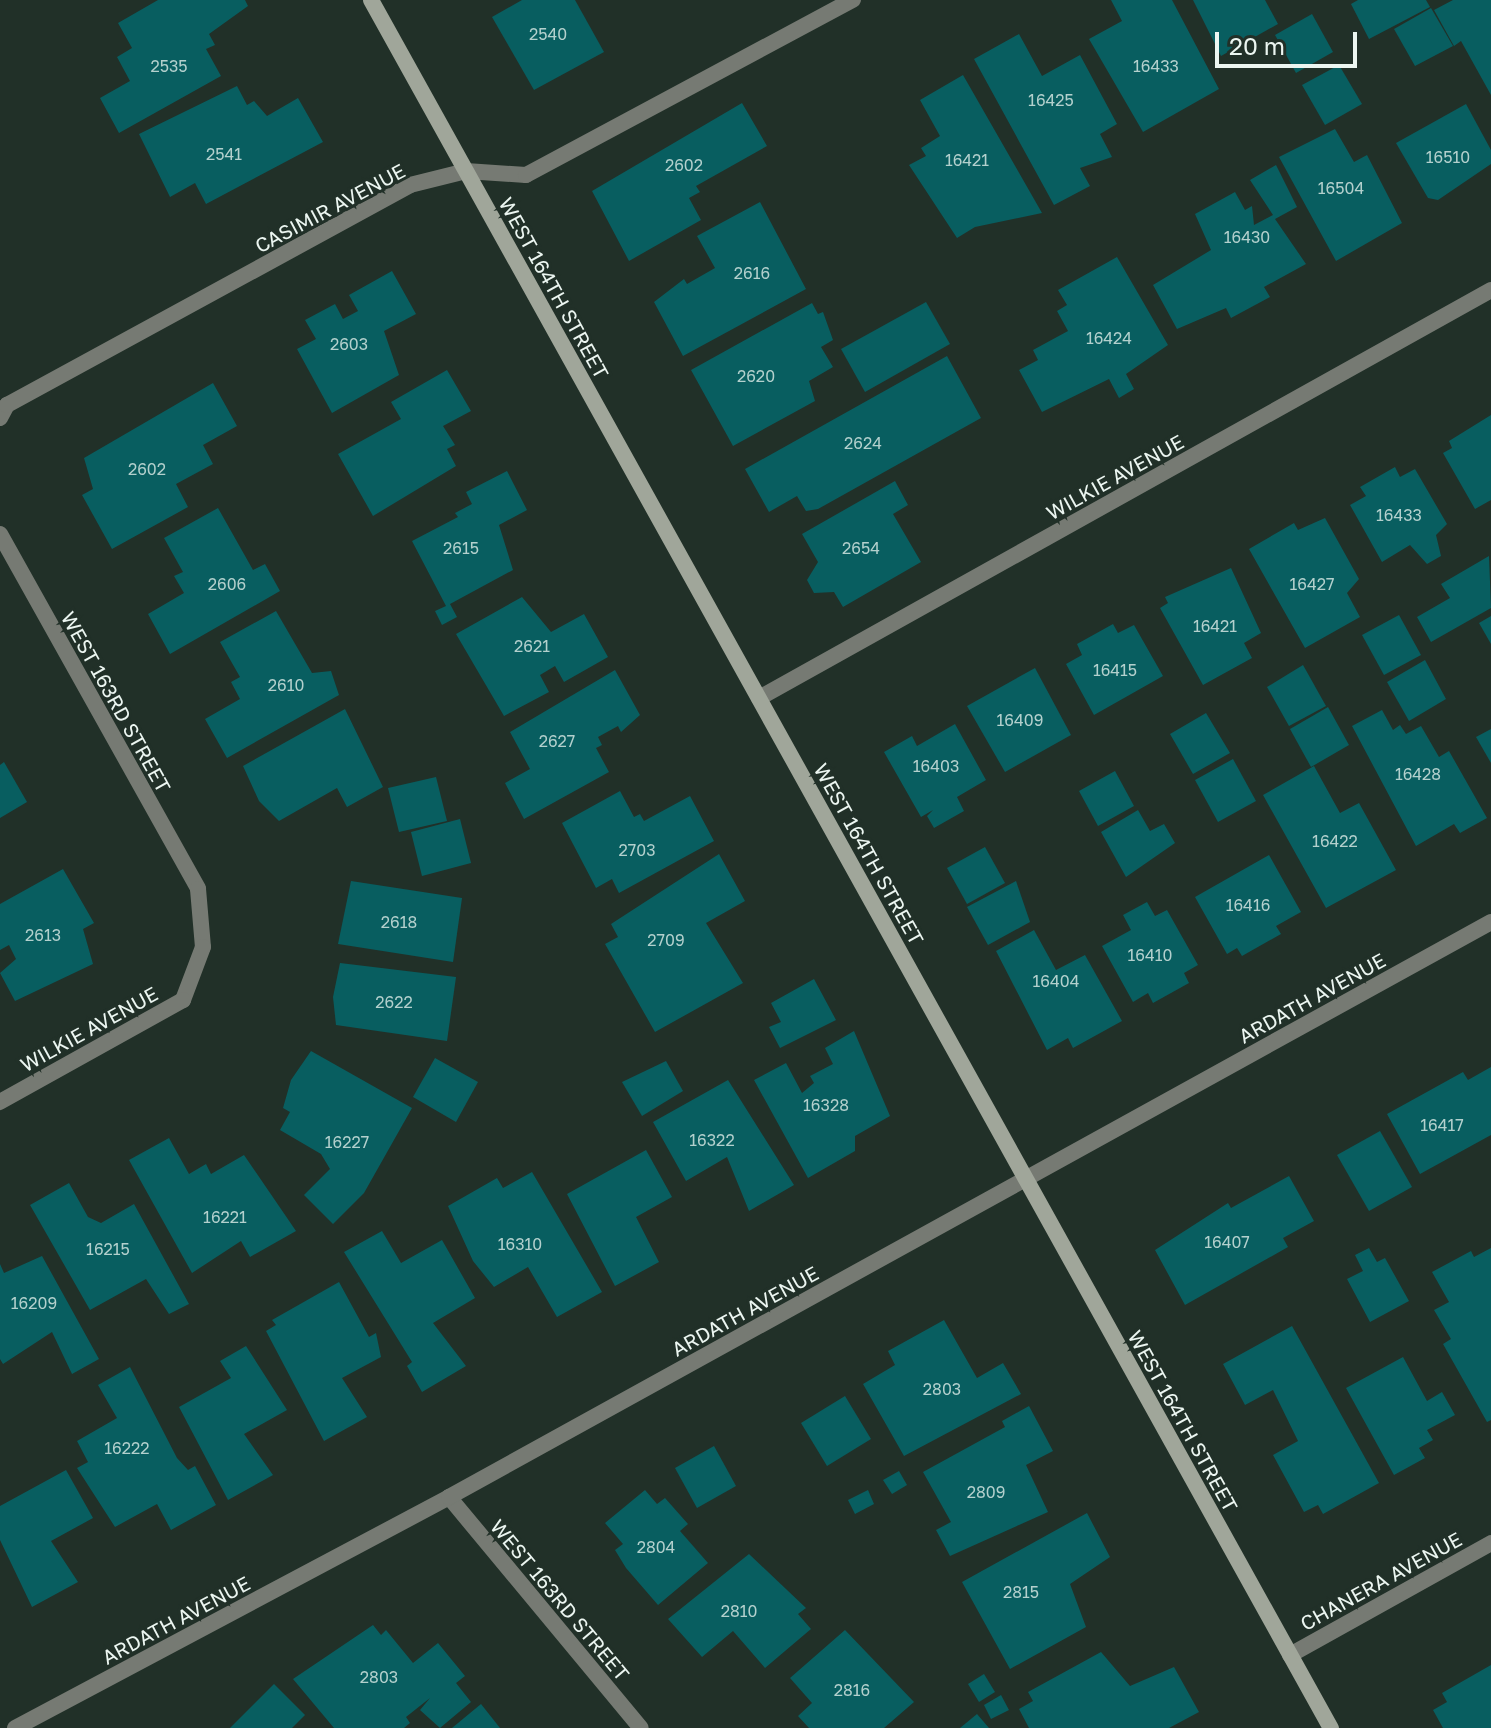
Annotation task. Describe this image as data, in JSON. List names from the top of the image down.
{
  "streets": {
    "street": [
      "CASIMIR AVENUE",
      "WEST 164TH STREET",
      "WILKIE AVENUE",
      "WEST 163RD STREET",
      "ARDATH AVENUE",
      "CHANERA AVENUE"
    ]
  },
  "crossings": [
    ["CASIMIR AVENUE", "WEST 164TH STREET"],
    ["WEST 164TH STREET", "WILKIE AVENUE"],
    ["WEST 164TH STREET", "ARDATH AVENUE"],
    ["WEST 164TH STREET", "CHANERA AVENUE"],
    ["WILKIE AVENUE", "WEST 163RD STREET"],
    ["WEST 163RD STREET", "ARDATH AVENUE"]
  ],
  "house_numbers": [
    "2540",
    "2535",
    "16433",
    "16425",
    "2541",
    "16510",
    "16421",
    "2602",
    "16504",
    "16430",
    "2616",
    "16424",
    "2603",
    "2620",
    "2624",
    "2602",
    "16433",
    "2615",
    "2654",
    "2606",
    "16427",
    "16421",
    "2621",
    "16415",
    "2610",
    "16409",
    "2627",
    "16403",
    "16428",
    "16422",
    "2703",
    "16416",
    "2618",
    "2613",
    "2709",
    "16410",
    "16404",
    "2622",
    "16328",
    "16417",
    "16322",
    "16227",
    "16221",
    "16407",
    "16310",
    "16215",
    "16209",
    "2803",
    "16222",
    "2809",
    "2804",
    "2815",
    "2810",
    "2803",
    "2816"
  ],
  "scale_bar": "20 m"
}
